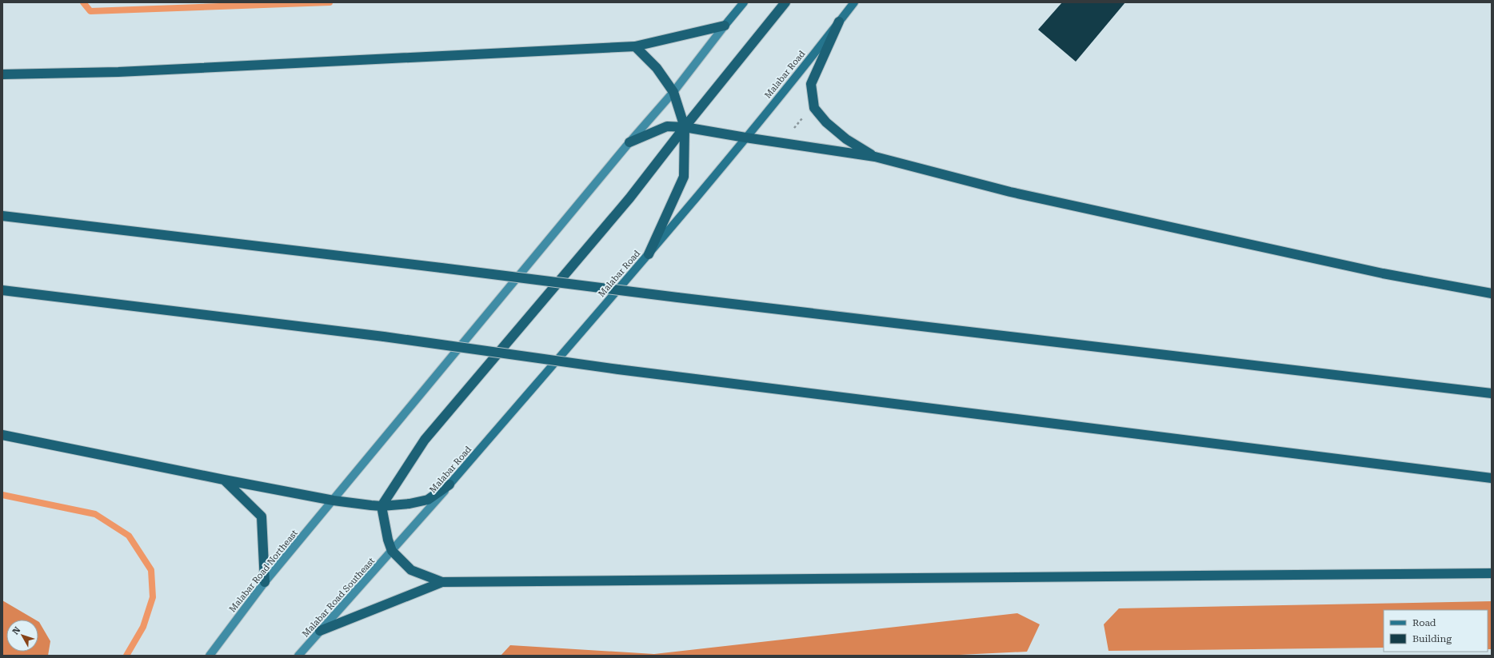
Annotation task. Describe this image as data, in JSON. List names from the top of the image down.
{
  "streets": {
    "main road": ["Malabar Road", "Malabar Road Northeast", "Malabar Road Southeast"]
  },
  "crossings": [
    ["Malabar Road", "Malabar Road Southeast"]
  ],
  "legend": ["Road", "Building"],
  "north": "top left"
}
